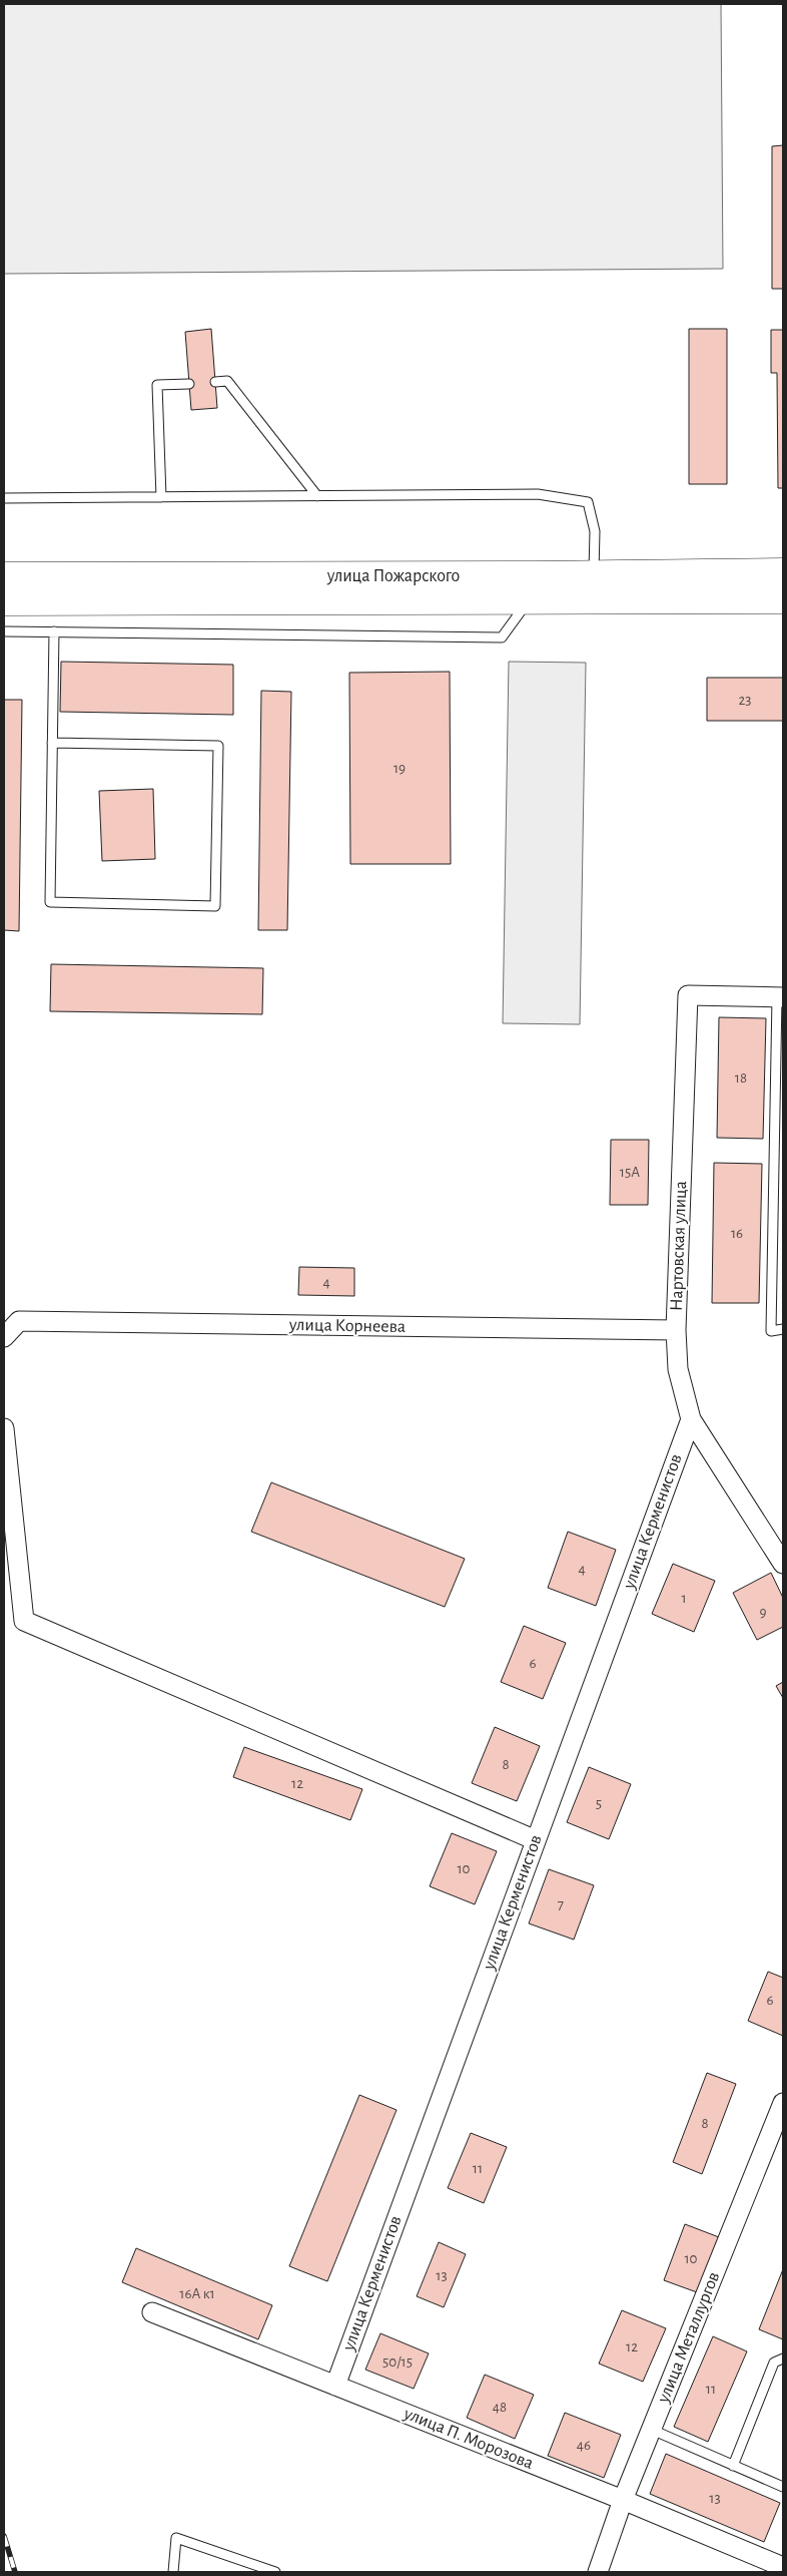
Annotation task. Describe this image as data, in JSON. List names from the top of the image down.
{
  "streets": {
    "main road": ["улица Пожарского"],
    "street": [
      "Нартовская улица",
      "улица Корнеева",
      "улица Керменистов",
      "улица Металлургов",
      "улица П. Морозова"
    ]
  },
  "crossings": [
    ["Нартовская улица", "улица Корнеева"],
    ["Нартовская улица", "улица Керменистов"],
    ["улица Керменистов", "улица П. Морозова"],
    ["улица Металлургов", "улица П. Морозова"]
  ],
  "house_numbers": [
    "23",
    "19",
    "18",
    "15А",
    "16",
    "4",
    "4",
    "1",
    "9",
    "6",
    "8",
    "12",
    "5",
    "10",
    "7",
    "6",
    "8",
    "11",
    "10",
    "13",
    "16А к1",
    "12",
    "50/15",
    "11",
    "48",
    "46",
    "13"
  ]
}
